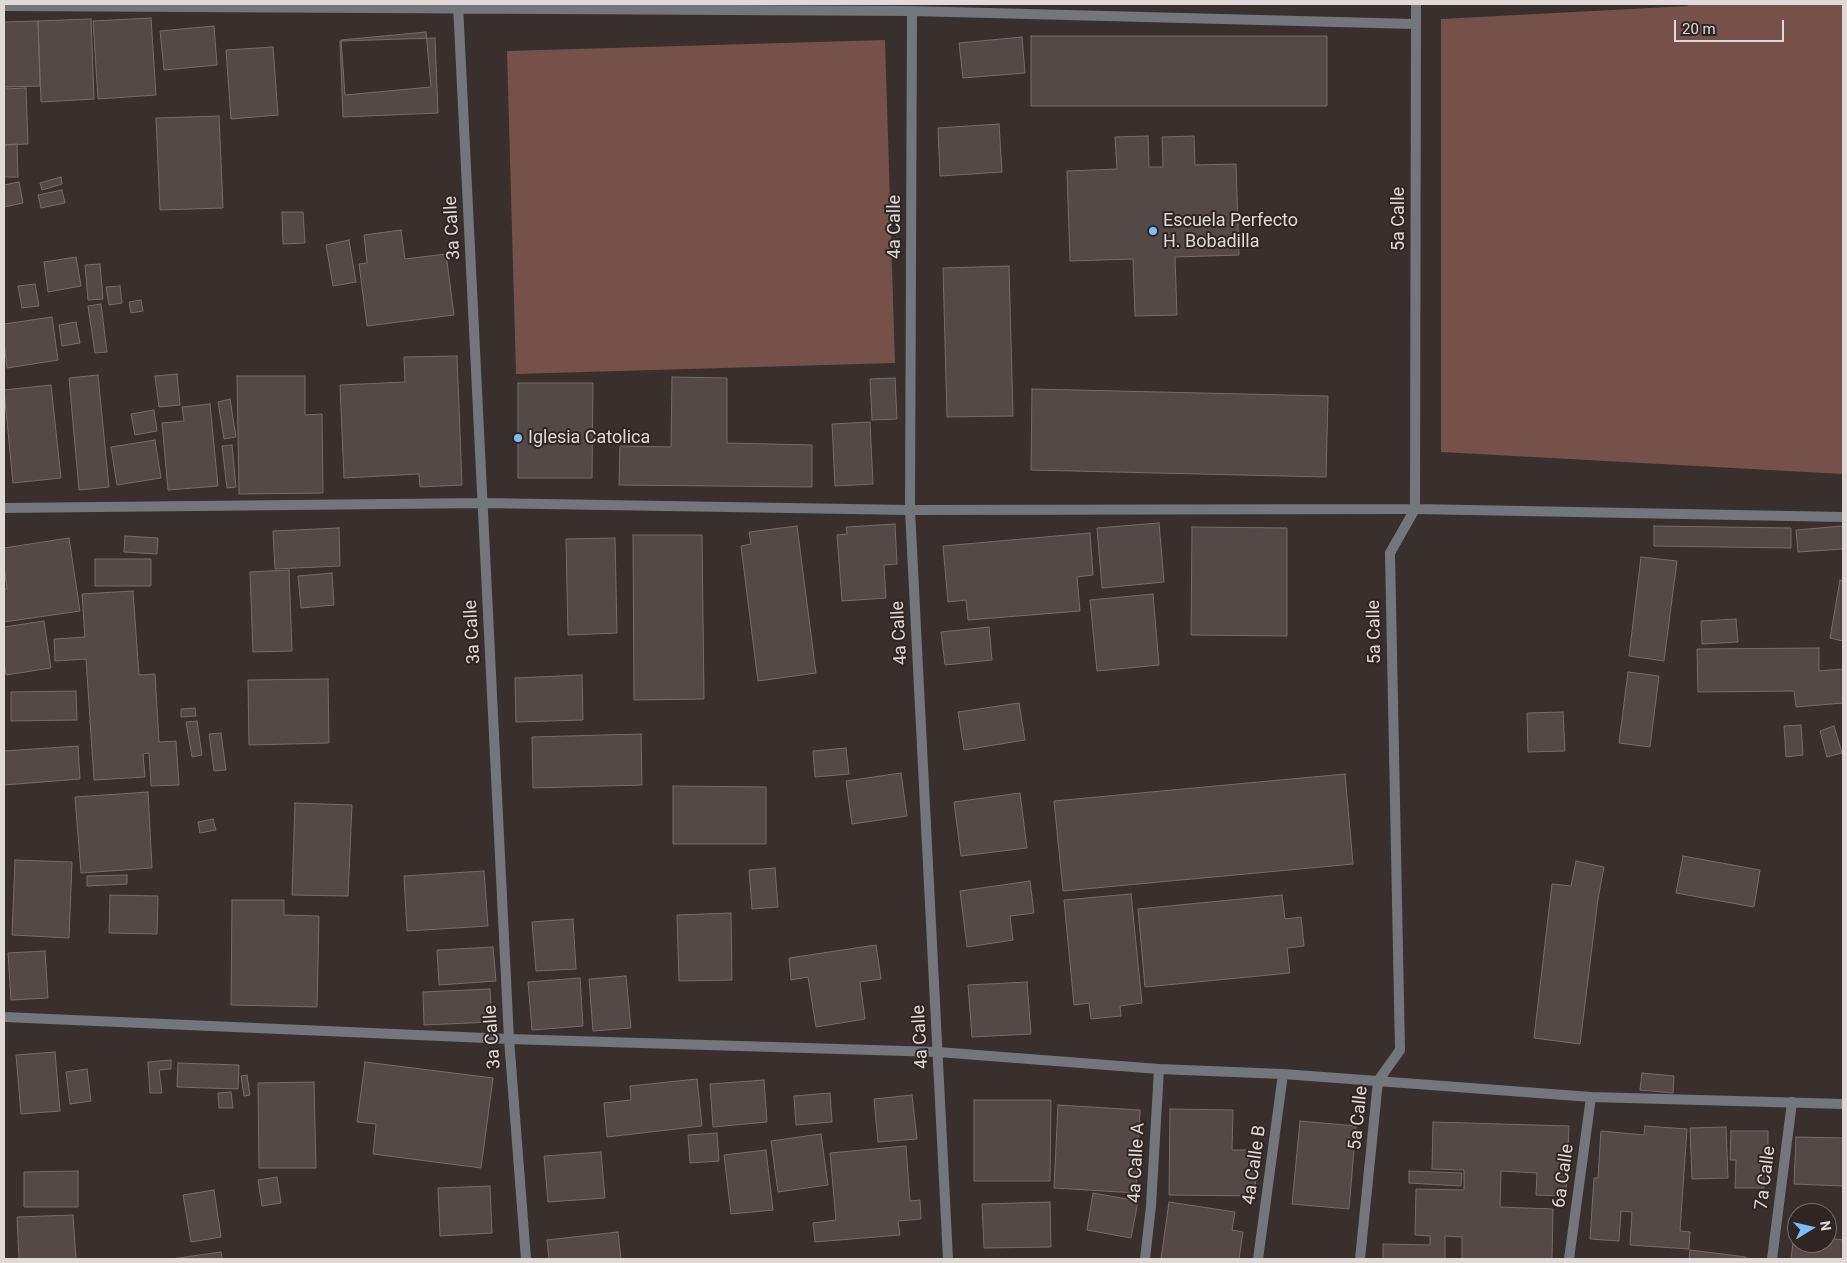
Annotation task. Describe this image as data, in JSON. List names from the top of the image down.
{
  "streets": {
    "street": [
      "5a Calle",
      "4a Calle",
      "3a Calle",
      "4a Calle A",
      "4a Calle B",
      "6a Calle",
      "7a Calle"
    ]
  },
  "places": ["Escuela Perfecto H. Bobadilla", "Iglesia Catolica"],
  "scale_bar": "20 m",
  "north": "right"
}
